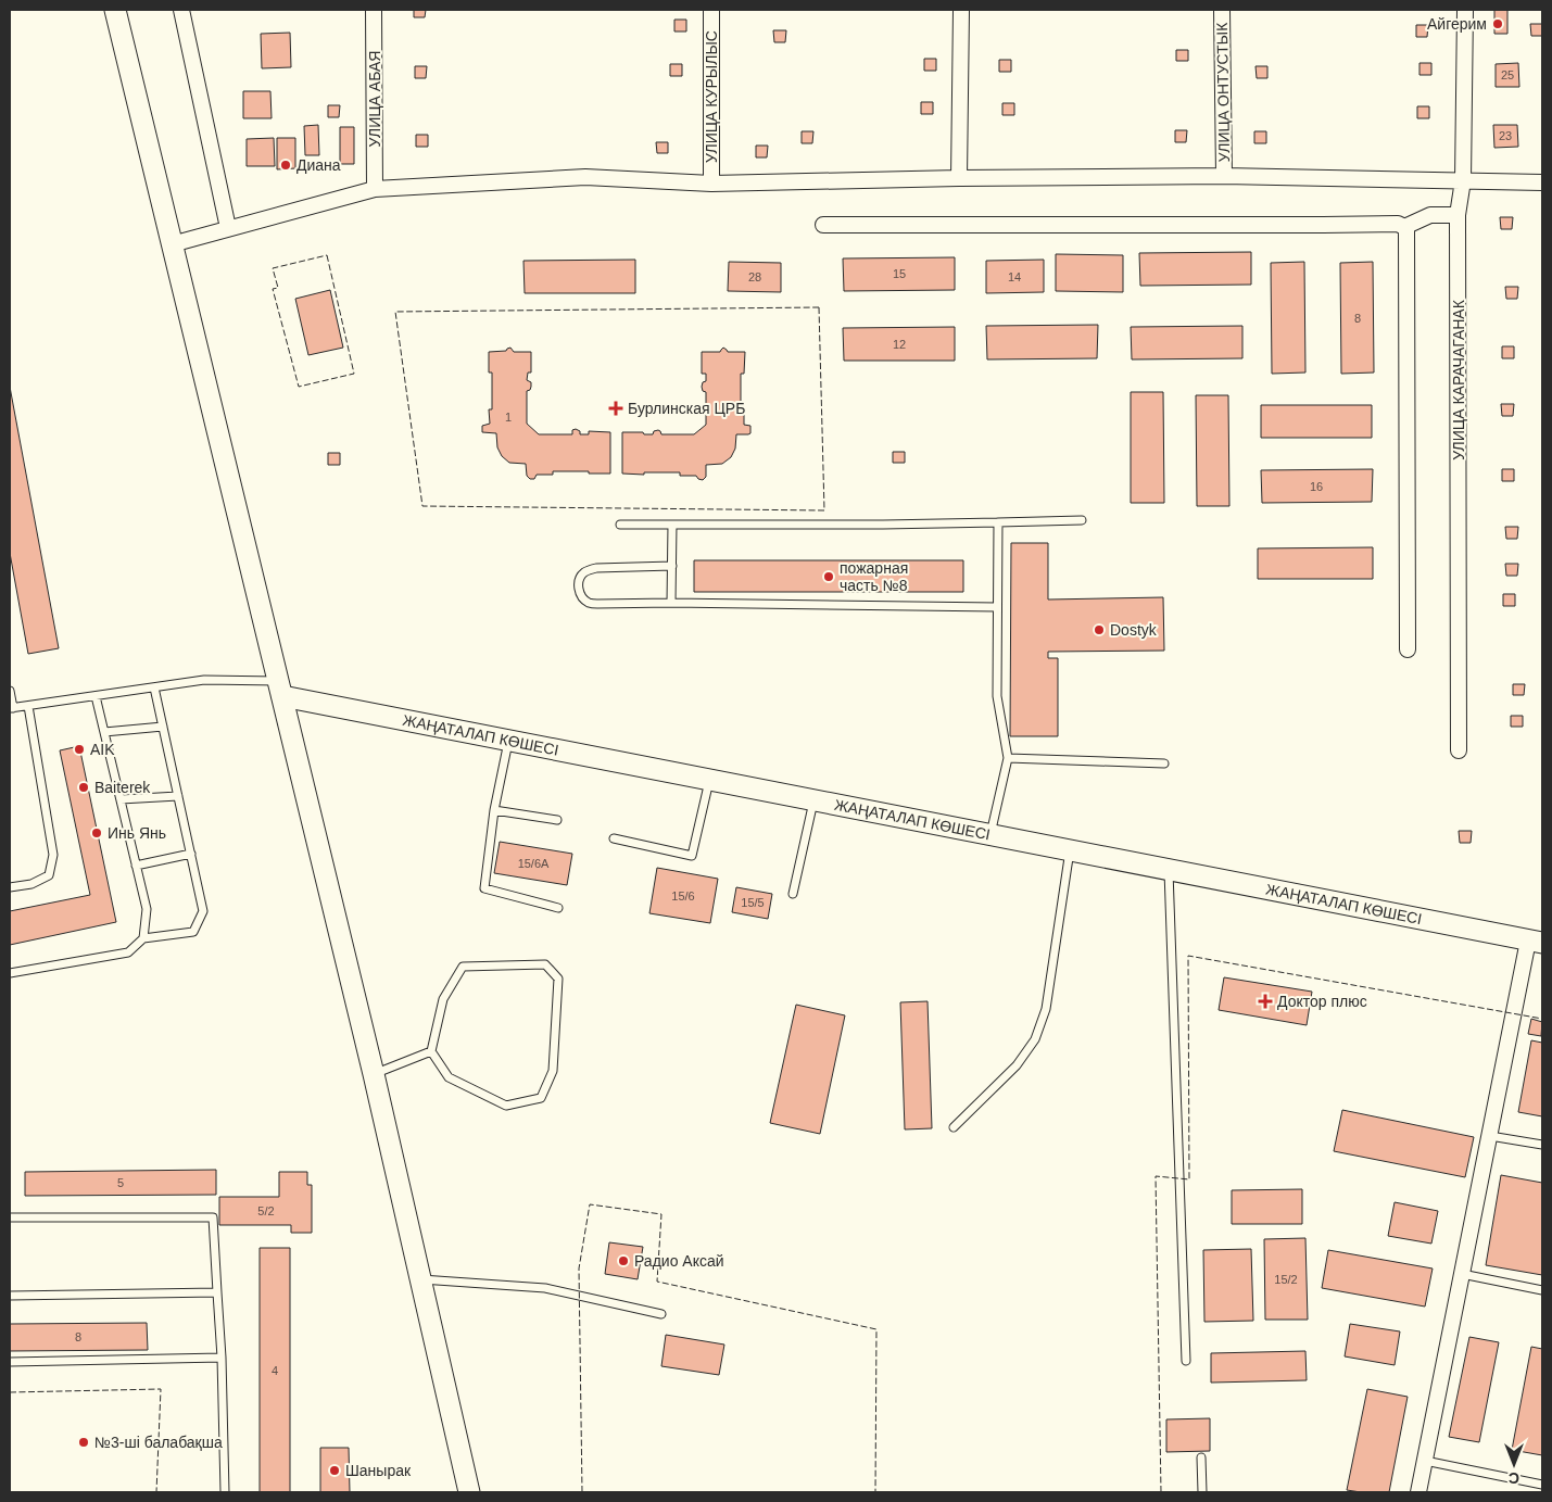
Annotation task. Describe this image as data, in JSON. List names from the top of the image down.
{
  "streets": {
    "main road": ["ЖАҢАТАЛАП КӨШЕСІ"],
    "street": [
      "УЛИЦА ОНТУСТЫК",
      "УЛИЦА КУРЫЛЫС",
      "УЛИЦА АБАЯ",
      "УЛИЦА КАРАЧАГАНАК"
    ]
  },
  "places": {
    "other": [
      "Айгерим",
      "Диана",
      "пожарная часть №8",
      "Dostyk",
      "AIK",
      "Baiterek",
      "Инь Янь",
      "Радио Аксай",
      "№3-ші балабақша",
      "Шанырак"
    ],
    "health": ["Бурлинская ЦРБ", "Доктор плюс"]
  },
  "house_numbers": [
    "25",
    "23",
    "15",
    "28",
    "14",
    "8",
    "12",
    "1",
    "16",
    "15/6А",
    "15/6",
    "15/5",
    "5",
    "5/2",
    "15/2",
    "8",
    "4"
  ],
  "north": "bottom"
}
